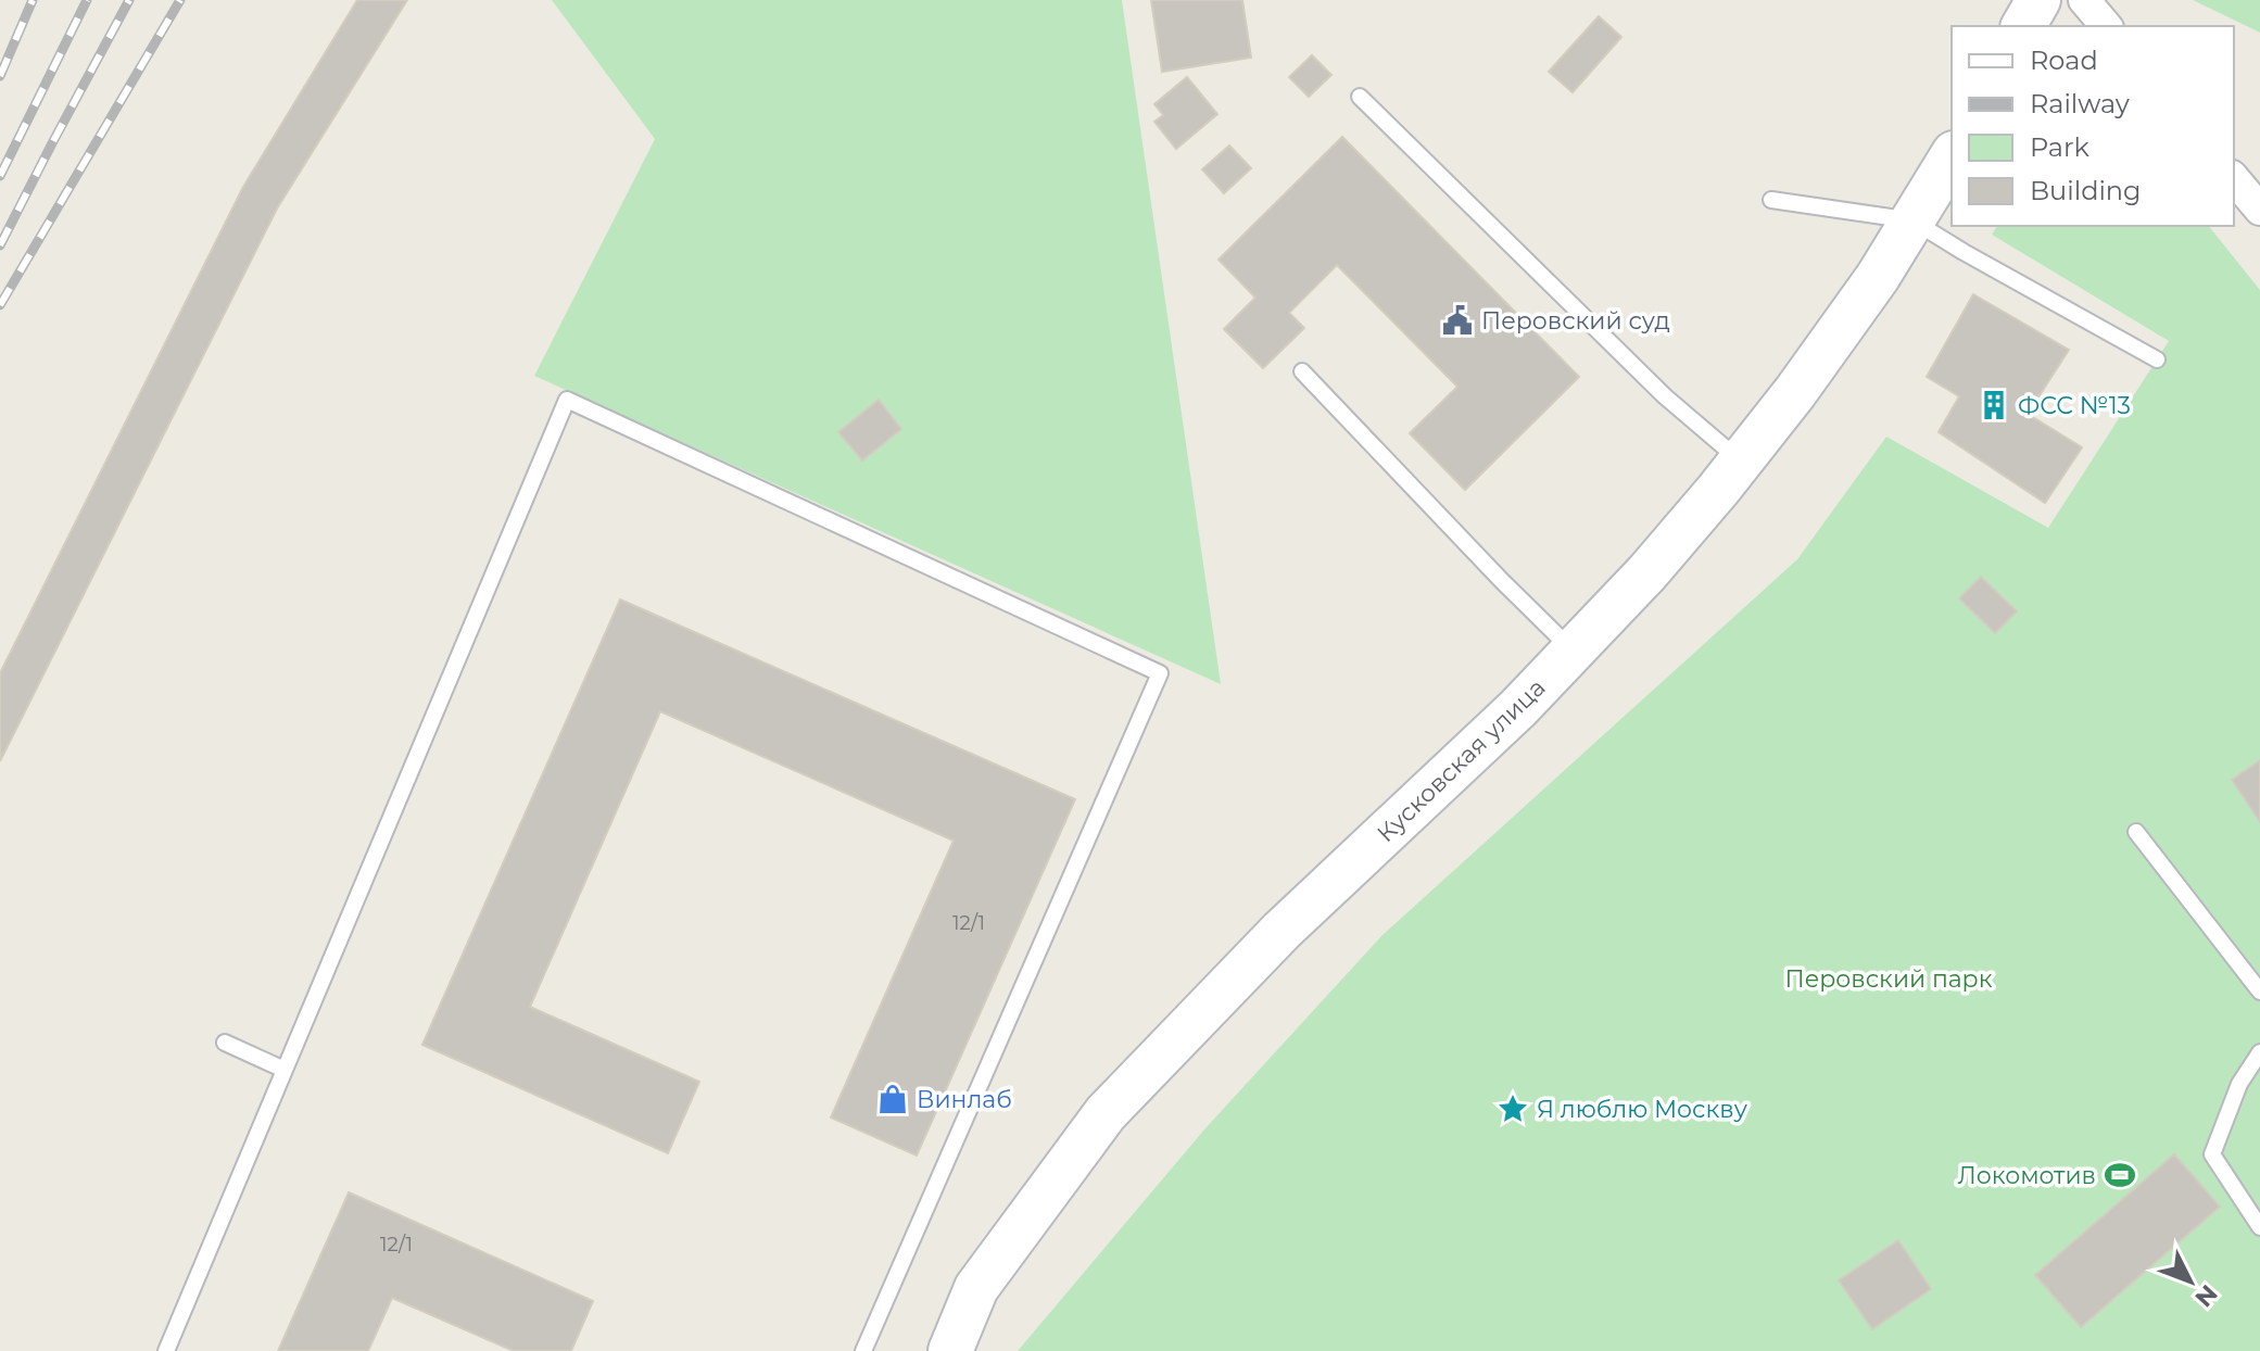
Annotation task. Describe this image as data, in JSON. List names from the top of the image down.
{
  "streets": {
    "street": ["Кусковская улица"]
  },
  "parks": ["Перовский парк"],
  "places": {
    "public building": ["Перовский суд"],
    "building": ["ФСС №13"],
    "shop": ["Винлаб"],
    "place": ["Я люблю Москву"],
    "sports": ["Локомотив"]
  },
  "house_numbers": ["12/1", "12/1"],
  "legend": [
    "Road",
    "Railway",
    "Park",
    "Building"
  ],
  "north": "bottom right"
}
